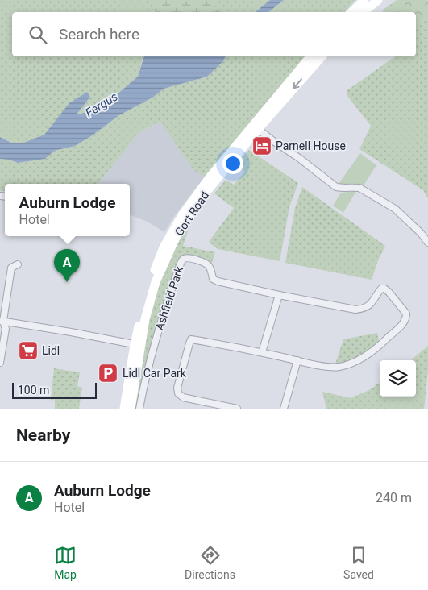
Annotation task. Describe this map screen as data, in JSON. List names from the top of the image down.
{
  "streets": {
    "main road": ["Gort Road"],
    "street": ["Ashfield Park"]
  },
  "water": ["Fergus"],
  "places": {
    "hotel": ["Parnell House"],
    "supermarket": ["Lidl"],
    "parking": ["Lidl Car Park"]
  },
  "scale_bar": "100 m",
  "page": {
    "search": "Search here",
    "popup": ["Auburn Lodge", "Hotel"],
    "pins": "A",
    "scale": "100 m",
    "heading": "Nearby",
    "list": [
      {
        "mark": "A",
        "name": "Auburn Lodge",
        "note": "Hotel",
        "value": "240 m"
      }
    ],
    "nav": ["Map", "Directions", "Saved"]
  }
}
